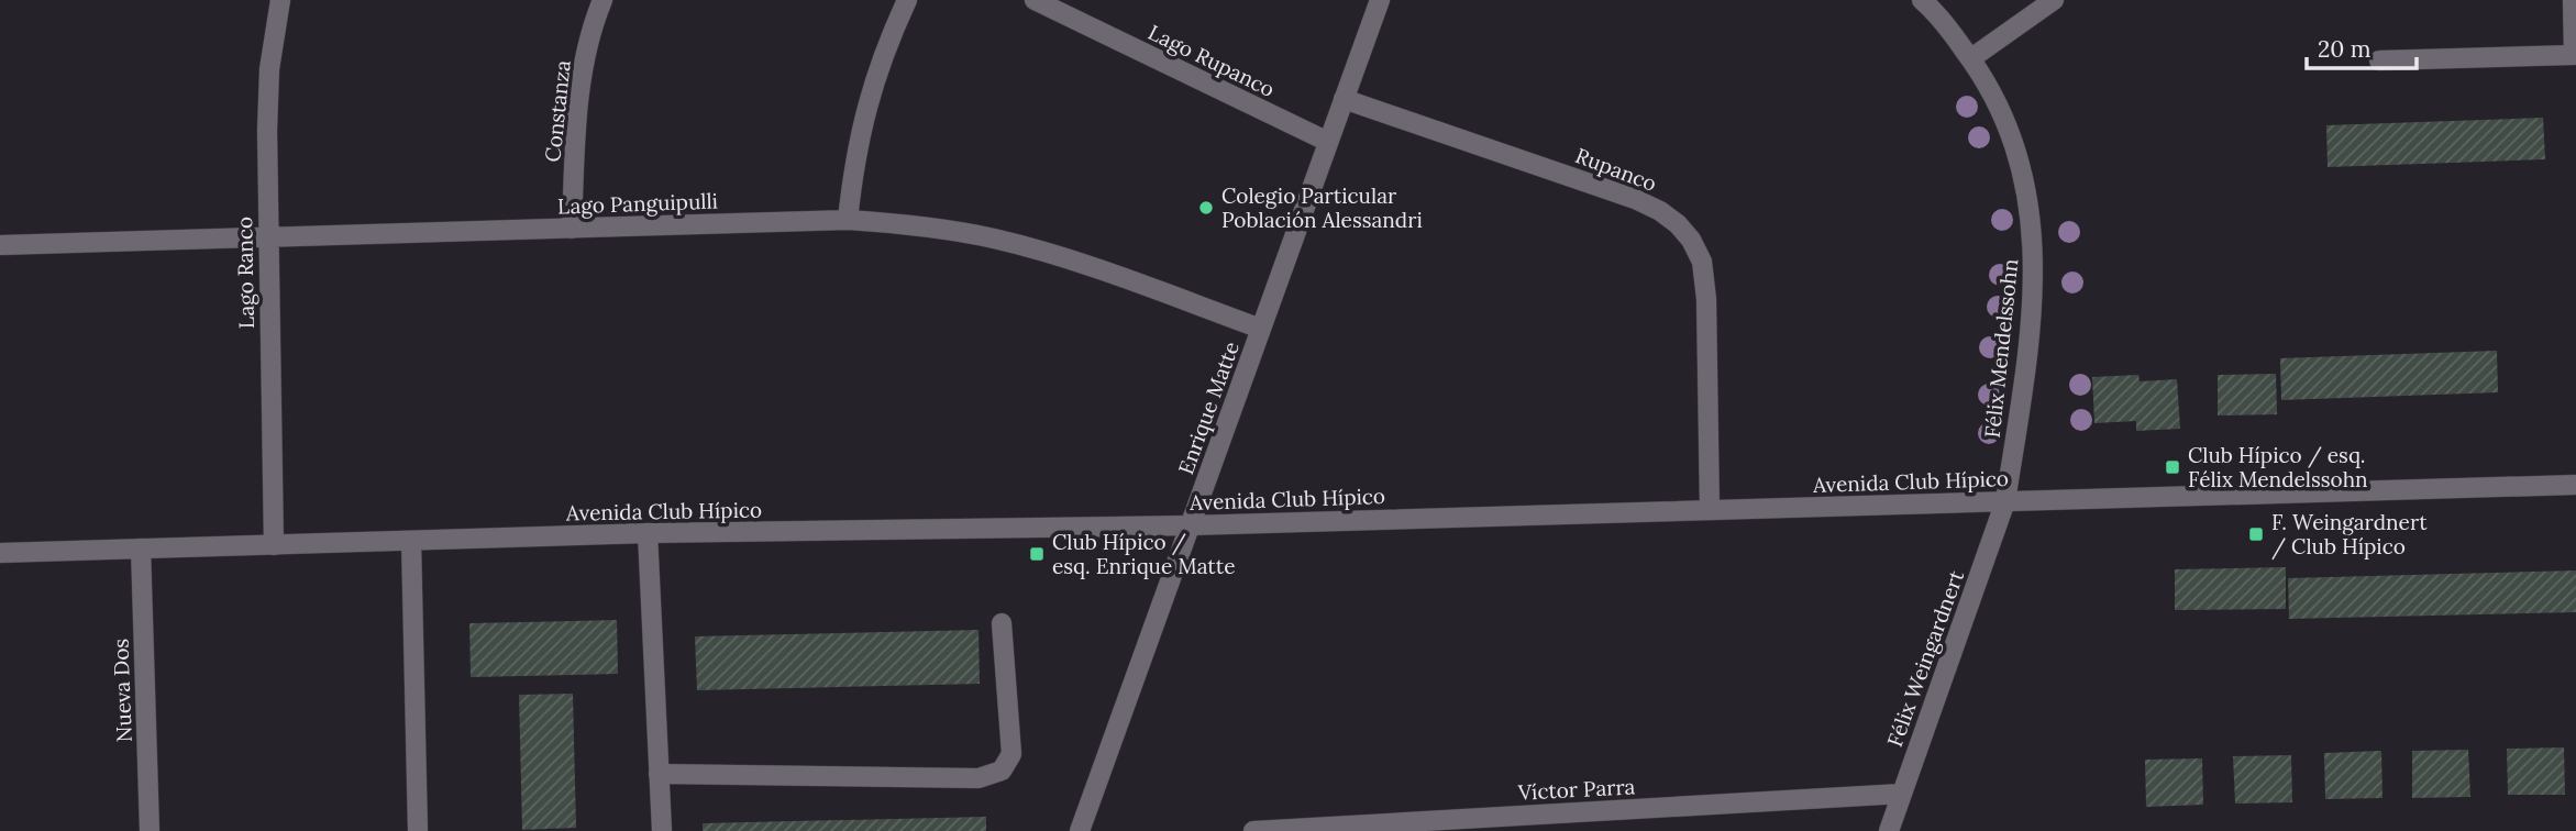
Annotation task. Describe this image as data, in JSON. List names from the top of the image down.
{
  "streets": {
    "street": [
      "Lago Rupanco",
      "Constanza",
      "Rupanco",
      "Lago Panguipulli",
      "Lago Ranco",
      "Félix Mendelssohn",
      "Enrique Matte",
      "Avenida Club Hípico",
      "Félix Weingardnert",
      "Nueva Dos",
      "Víctor Parra"
    ]
  },
  "crossings": [
    ["Lago Rupanco", "Enrique Matte"],
    ["Constanza", "Lago Panguipulli"],
    ["Rupanco", "Enrique Matte"],
    ["Rupanco", "Avenida Club Hípico"],
    ["Lago Panguipulli", "Lago Ranco"],
    ["Lago Panguipulli", "Enrique Matte"],
    ["Lago Ranco", "Avenida Club Hípico"],
    ["Félix Mendelssohn", "Avenida Club Hípico"],
    ["Félix Mendelssohn", "Félix Weingardnert"],
    ["Enrique Matte", "Avenida Club Hípico"],
    ["Avenida Club Hípico", "Félix Weingardnert"],
    ["Avenida Club Hípico", "Nueva Dos"],
    ["Félix Weingardnert", "Víctor Parra"]
  ],
  "places": {
    "other": ["Colegio Particular Población Alessandri"],
    "transit": ["Club Hípico / esq. Félix Mendelssohn", "F. Weingardnert / Club Hípico", "Club Hípico / esq. Enrique Matte"]
  },
  "scale_bar": "20 m"
}
